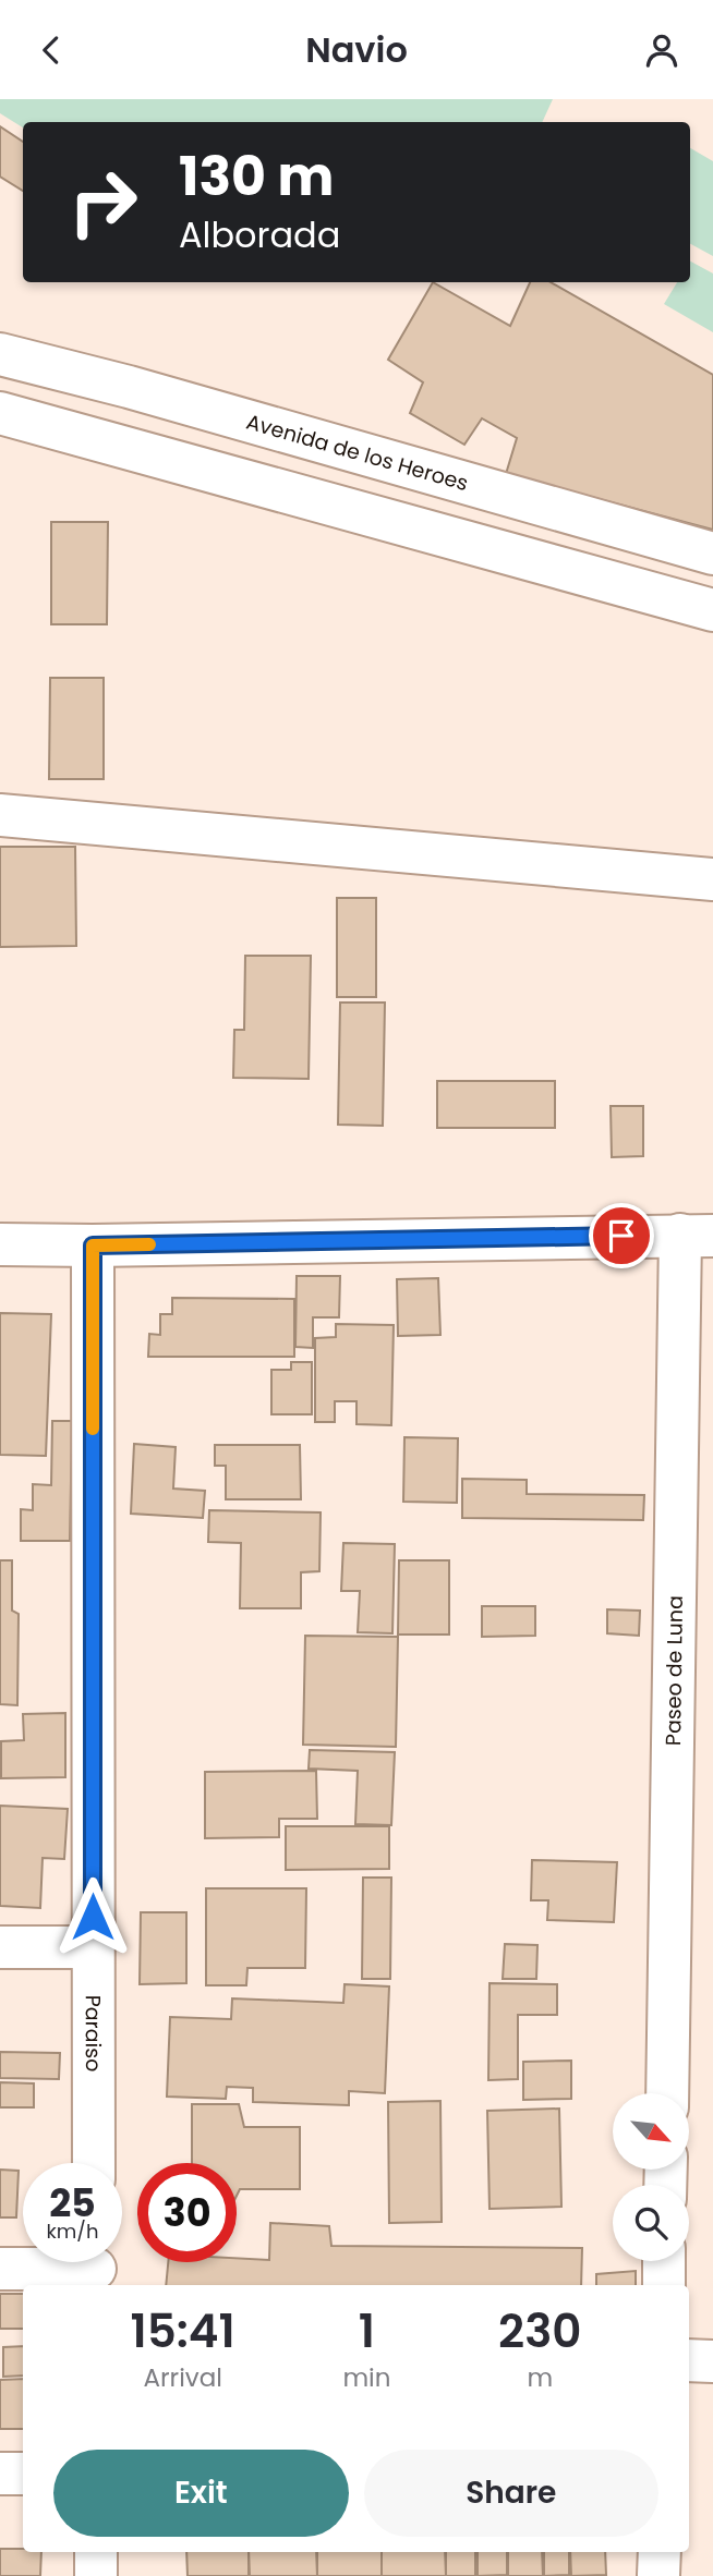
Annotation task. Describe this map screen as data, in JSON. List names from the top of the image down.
{
  "streets": {
    "street": ["Avenida de los Heroes", "Paseo de Luna", "Paraiso"]
  },
  "north": "bottom right",
  "page": {
    "header": "Navio",
    "turn": ["130 m", "Alborada"],
    "speed": "25 km/h",
    "limit": "30",
    "eta": [
      "15:41",
      "Arrival",
      "1",
      "min",
      "230",
      "m"
    ],
    "buttons": ["Exit", "Share"]
  }
}
